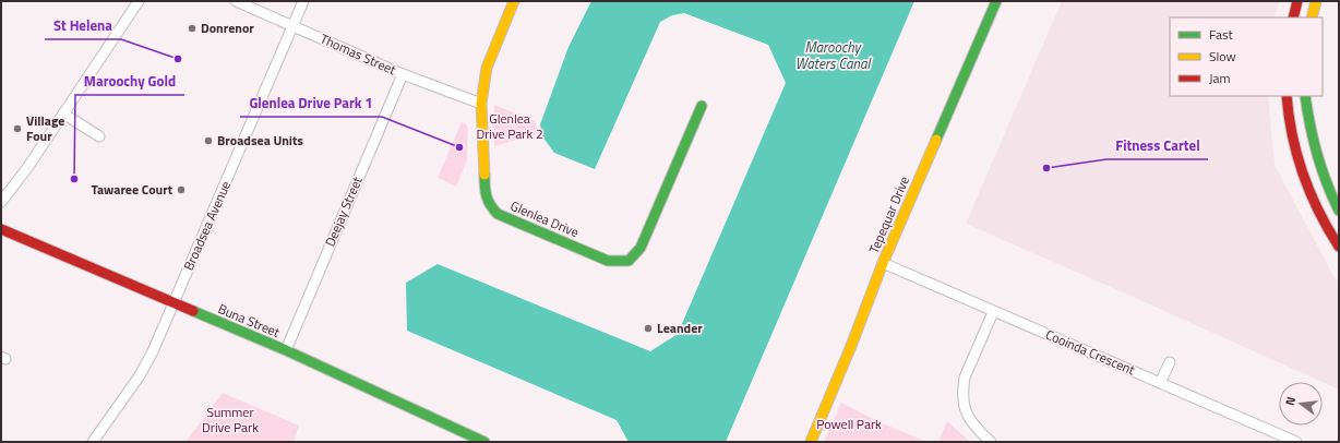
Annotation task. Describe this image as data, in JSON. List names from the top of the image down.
{
  "streets": {
    "street": [
      "Thomas Street",
      "Deejay Street",
      "Tepequar Drive",
      "Glenlea Drive",
      "Broadsea Avenue",
      "Buna Street",
      "Cooinda Crescent"
    ]
  },
  "crossings": [
    ["Thomas Street", "Deejay Street"],
    ["Thomas Street", "Glenlea Drive"],
    ["Thomas Street", "Broadsea Avenue"],
    ["Deejay Street", "Buna Street"],
    ["Tepequar Drive", "Cooinda Crescent"],
    ["Broadsea Avenue", "Buna Street"]
  ],
  "water": ["Maroochy Waters Canal"],
  "parks": ["Glenlea Drive Park 2", "Summer Drive Park", "Powell Park"],
  "places": [
    "Donrenor",
    "St Helena",
    "Village Four",
    "Broadsea Units",
    "Glenlea Drive Park 1",
    "Fitness Cartel",
    "Maroochy Gold",
    "Tawaree Court",
    "Leander"
  ],
  "legend": ["Fast", "Slow", "Jam"],
  "north": "left"
}
